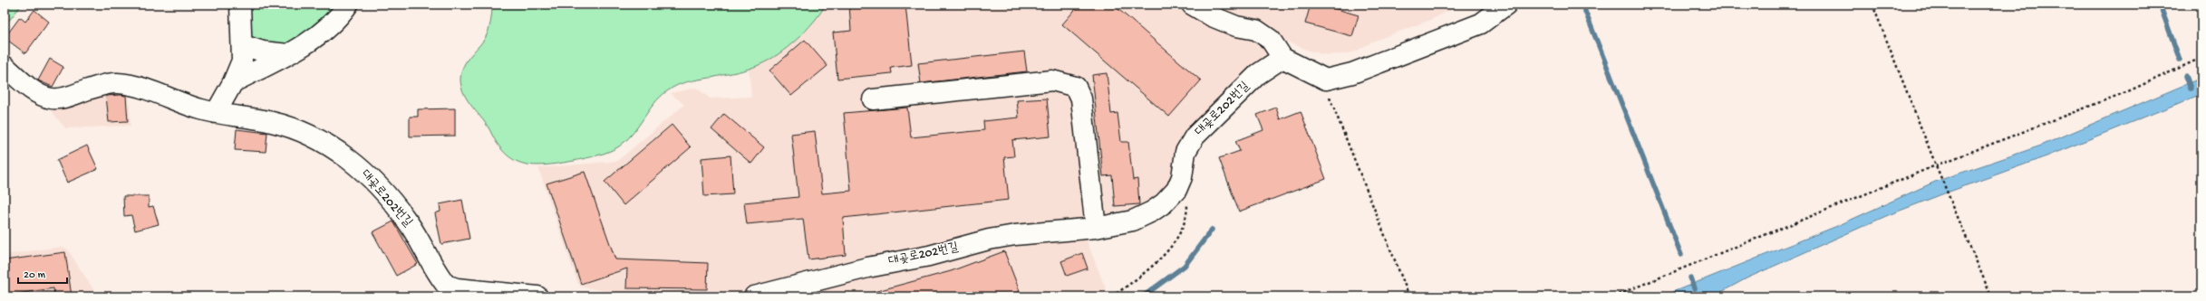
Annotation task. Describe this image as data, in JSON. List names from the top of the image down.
{
  "streets": {
    "street": ["대곶로202번길"]
  },
  "scale_bar": "20 m"
}
